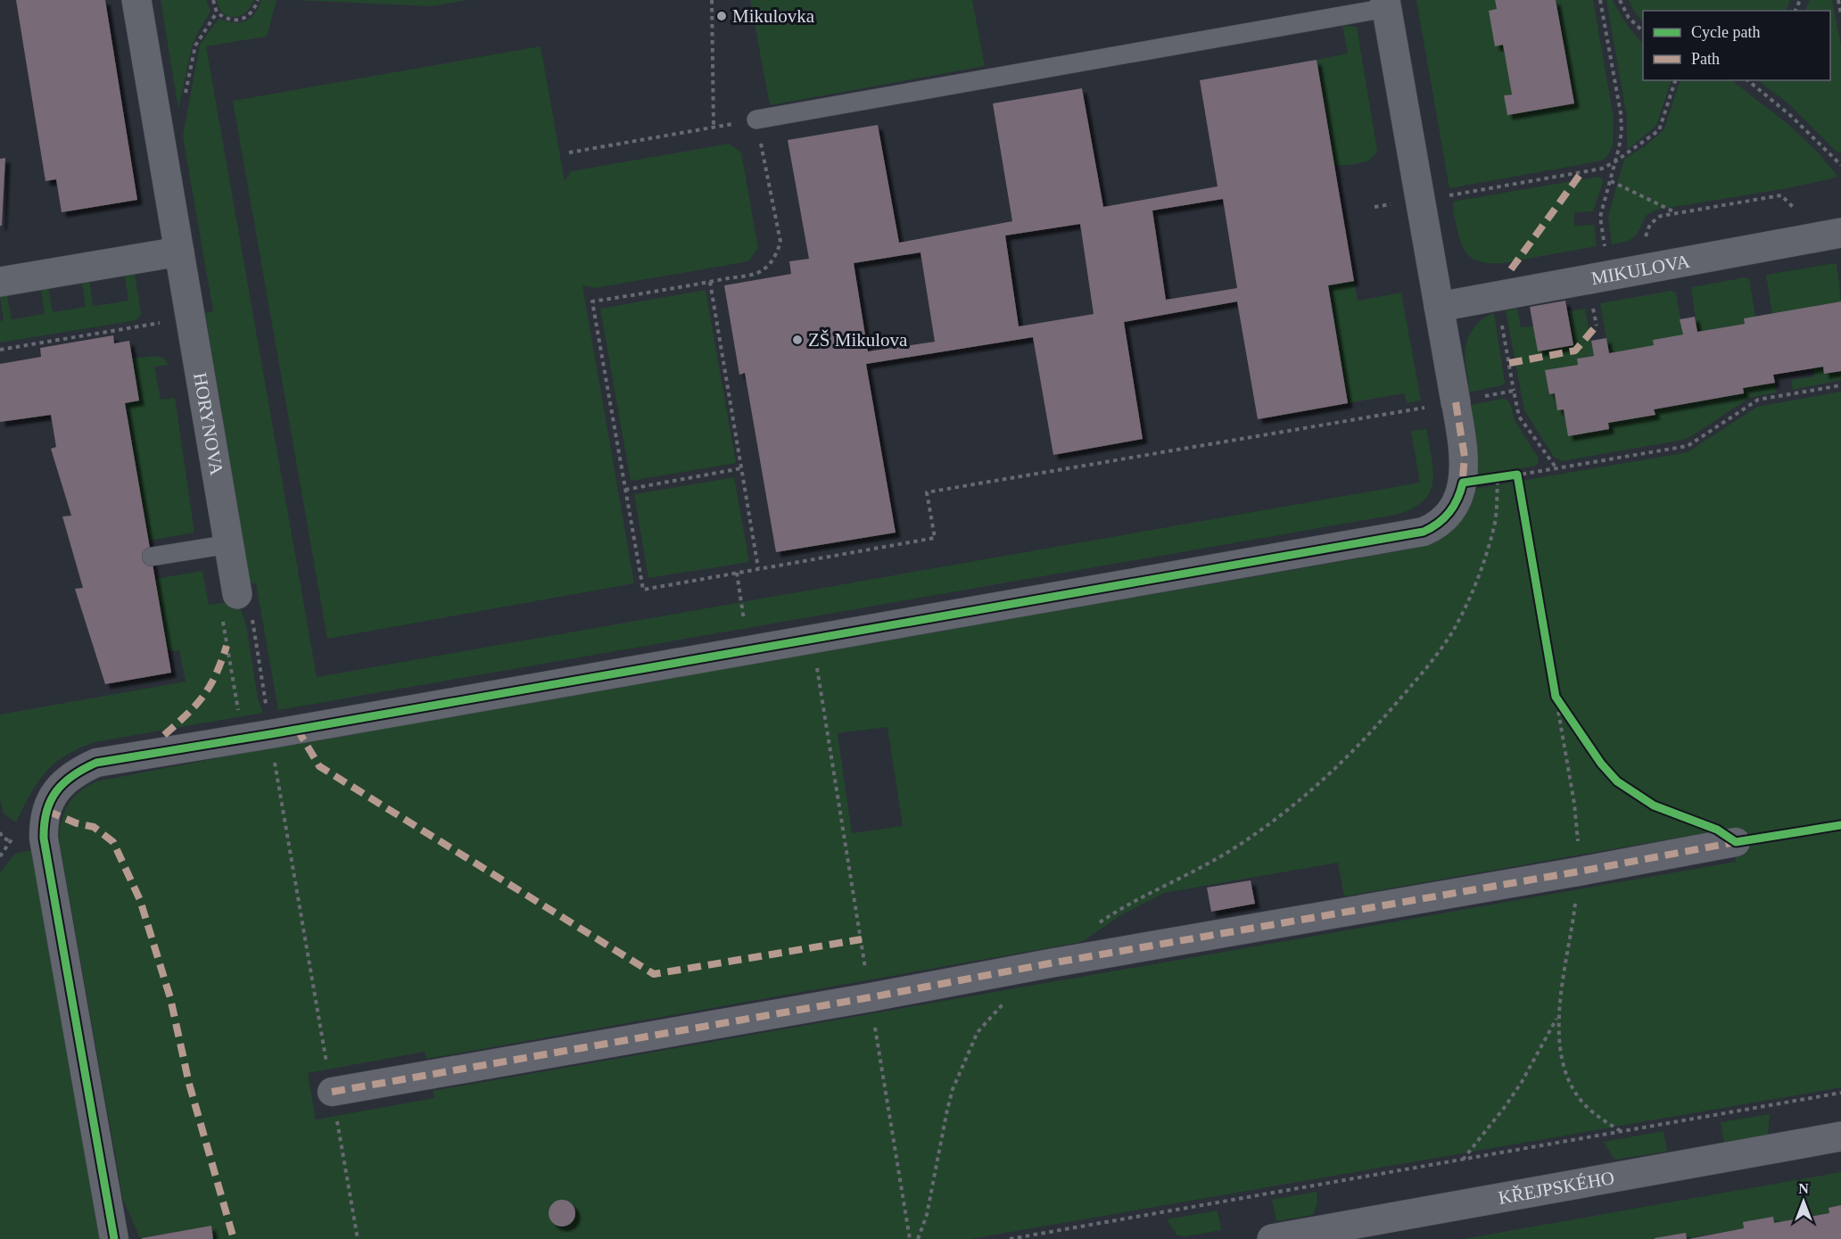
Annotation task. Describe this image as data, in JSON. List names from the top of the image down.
{
  "streets": {
    "street": ["MIKULOVA", "HORYNOVA", "KŘEJPSKÉHO"]
  },
  "places": ["Mikulovka", "ZŠ Mikulova"],
  "legend": ["Cycle path", "Path"],
  "north": "top"
}
